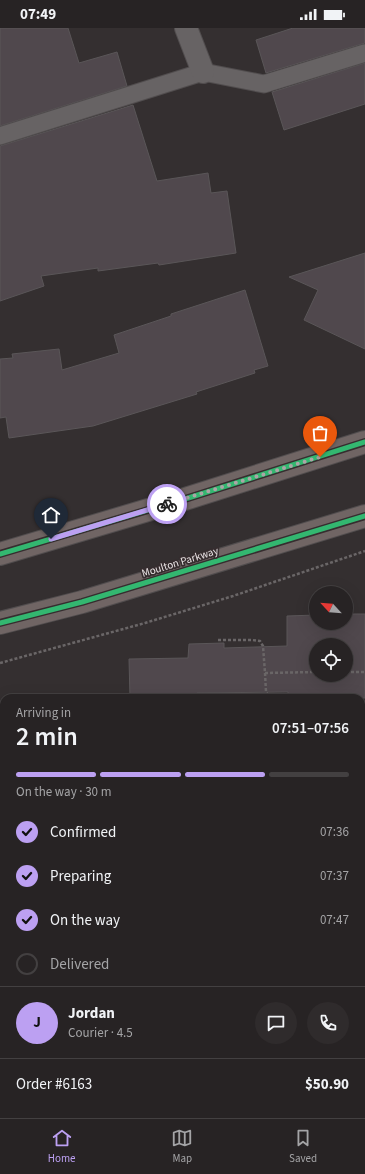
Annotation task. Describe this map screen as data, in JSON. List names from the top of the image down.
{
  "streets": {
    "main road": ["Moulton Parkway"]
  },
  "north": "top left",
  "page": {
    "status": "07:49",
    "heading": ["2 min", "Arriving in", "07:51–07:56"],
    "panel": [
      "Jordan",
      "Courier · 4.5",
      "Order #6163",
      "$50.90"
    ],
    "bar": "On the way · 30 m",
    "list": [
      ["Confirmed", "07:36"],
      ["Preparing", "07:37"],
      ["On the way", "07:47"],
      "Delivered"
    ],
    "round": "J",
    "tabs": ["Home", "Map", "Saved"]
  }
}
